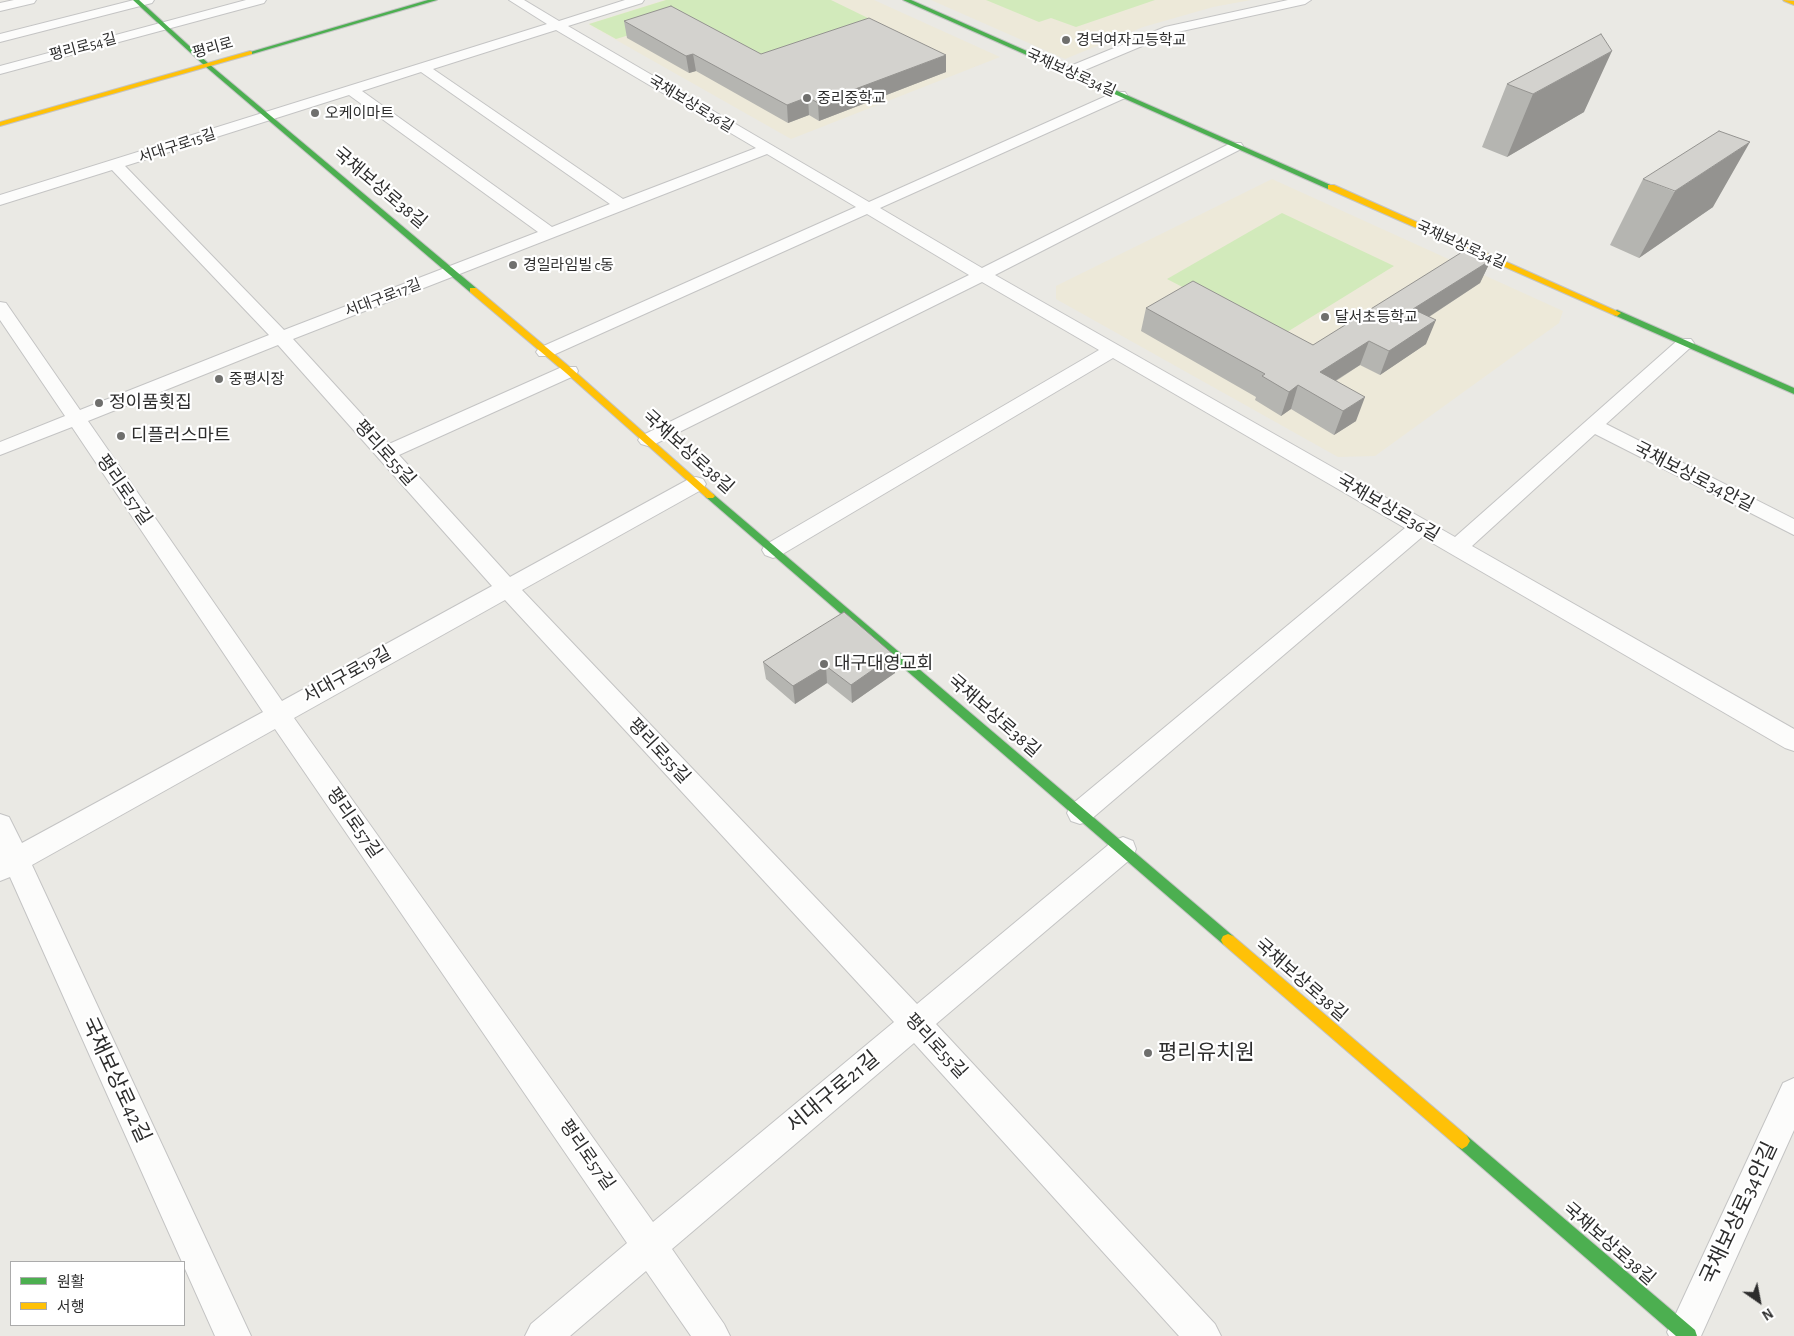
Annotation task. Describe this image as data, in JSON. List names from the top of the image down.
{
  "streets": {
    "street": [
      "평리로54길",
      "평리로",
      "국채보상로34길",
      "국채보상로36길",
      "서대구로15길",
      "국채보상로38길",
      "서대구로17길",
      "평리로55길",
      "국채보상로34안길",
      "평리로57길",
      "서대구로19길",
      "국채보상로42길",
      "서대구로21길"
    ]
  },
  "crossings": [
    ["평리로", "국채보상로38길"],
    ["국채보상로36길", "서대구로15길"],
    ["국채보상로36길", "서대구로17길"],
    ["서대구로15길", "국채보상로38길"],
    ["서대구로15길", "평리로55길"],
    ["국채보상로38길", "서대구로17길"],
    ["국채보상로38길", "국채보상로34안길"],
    ["국채보상로38길", "서대구로19길"],
    ["국채보상로38길", "서대구로21길"],
    ["서대구로17길", "평리로55길"],
    ["서대구로17길", "평리로57길"],
    ["평리로55길", "서대구로19길"],
    ["평리로55길", "서대구로21길"],
    ["평리로57길", "서대구로19길"],
    ["평리로57길", "서대구로21길"],
    ["서대구로19길", "국채보상로42길"]
  ],
  "places": [
    "경덕여자고등학교",
    "중리중학교",
    "오케이마트",
    "경일라임빌 c동",
    "달서초등학교",
    "중평시장",
    "정이품횟집",
    "디플러스마트",
    "대구대영교회",
    "평리유치원"
  ],
  "legend": ["원활", "서행"],
  "north": "bottom right"
}
